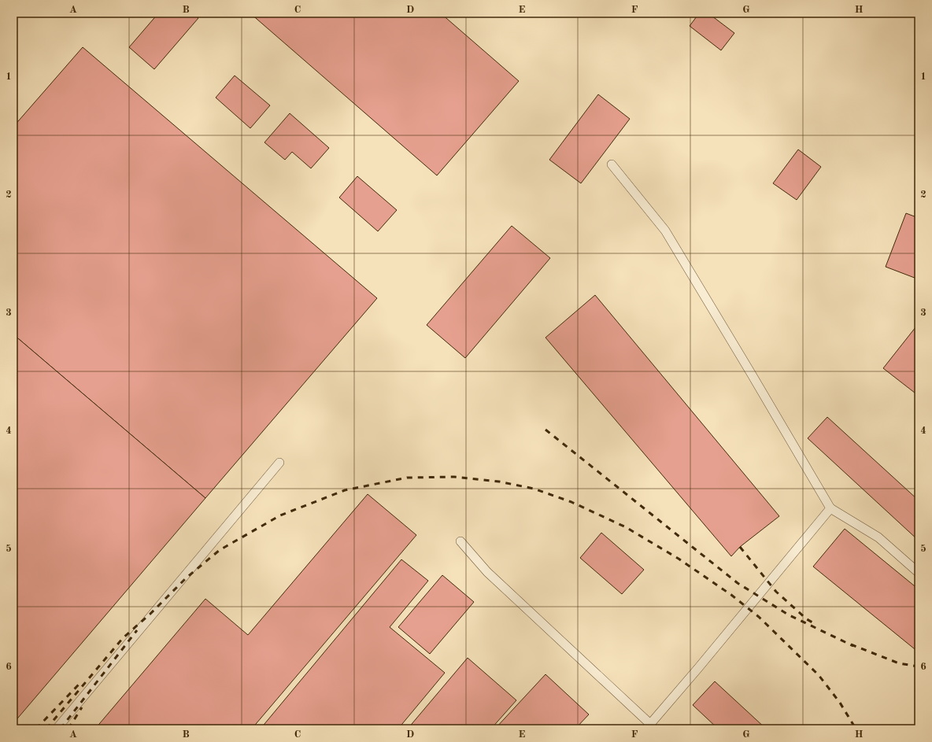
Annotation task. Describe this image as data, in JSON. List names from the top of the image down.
{
  "grid": {
    "columns": [
      "A",
      "B",
      "C",
      "D",
      "E",
      "F",
      "G",
      "H"
    ],
    "rows": [
      "1",
      "2",
      "3",
      "4",
      "5",
      "6"
    ]
  }
}
